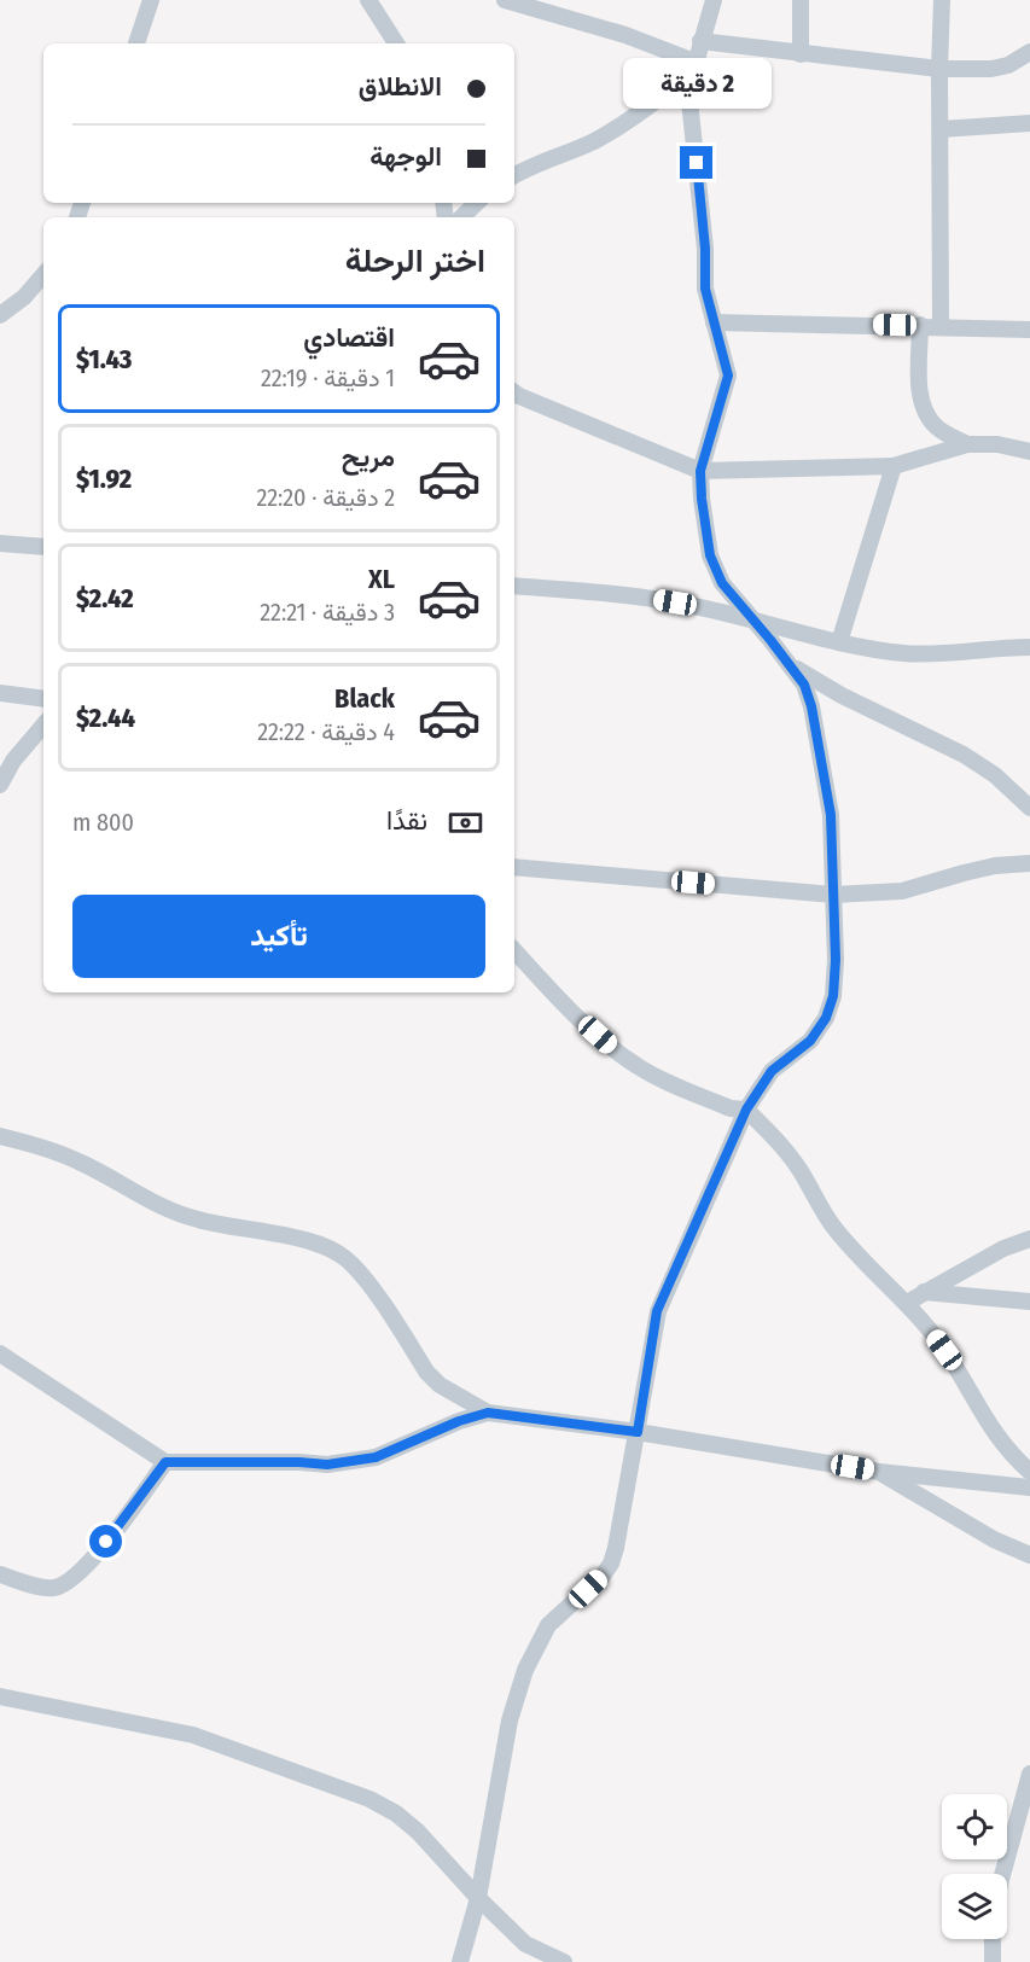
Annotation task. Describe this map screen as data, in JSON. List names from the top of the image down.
{
  "page": {
    "banner": ["الانطلاق", "الوجهة"],
    "bubble": "2 دقيقة",
    "heading": "اختر الرحلة",
    "list": [
      {
        "name": "اقتصادي",
        "note": "1 دقيقة · 22:19",
        "value": "$1.43"
      },
      {
        "name": "مريح",
        "note": "2 دقيقة · 22:20",
        "value": "$1.92"
      },
      {
        "name": "XL",
        "note": "3 دقيقة · 22:21",
        "value": "$2.42"
      },
      {
        "name": "Black",
        "note": "4 دقيقة · 22:22",
        "value": "$2.44"
      }
    ],
    "pay": ["نقدًا", "800 m"],
    "buttons": "تأكيد"
  }
}
